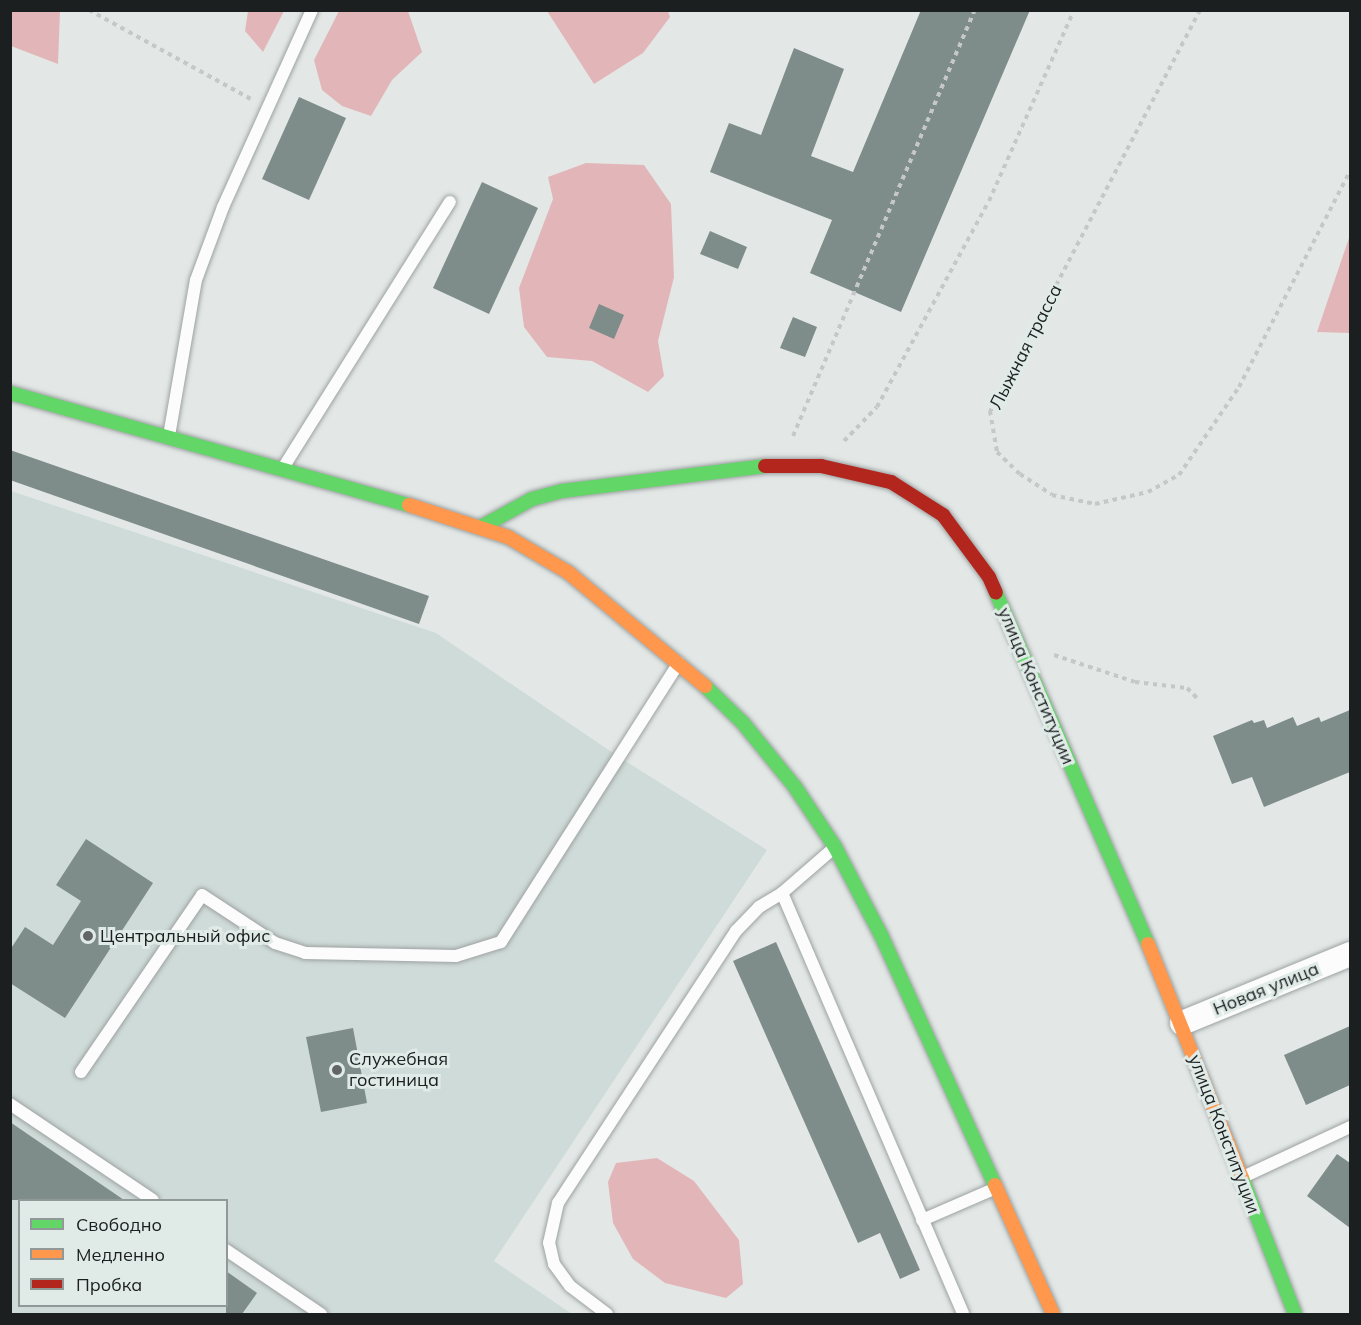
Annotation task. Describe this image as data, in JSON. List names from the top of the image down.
{
  "streets": {
    "street": ["улица Конституции", "Новая улица"],
    "path": ["Лыжная трасса"]
  },
  "crossings": [
    ["улица Конституции", "Новая улица"]
  ],
  "places": ["Центральный офис", "Служебная гостиница"],
  "legend": ["Свободно", "Медленно", "Пробка"]
}
